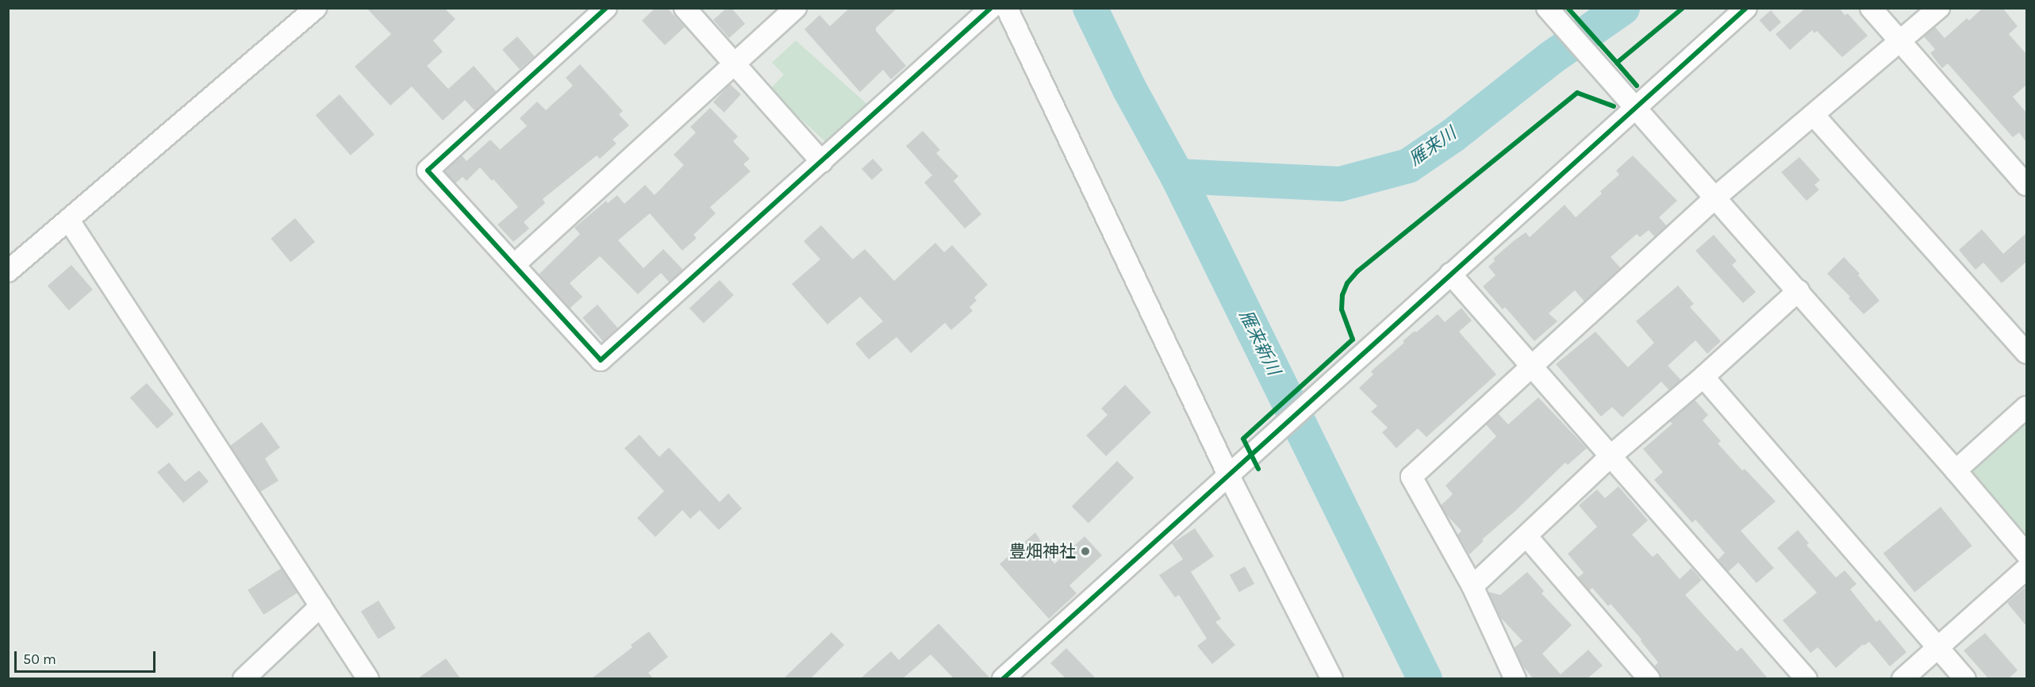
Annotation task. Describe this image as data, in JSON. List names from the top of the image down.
{
  "water": ["雁来川", "雁来新川"],
  "places": ["豊畑神社"],
  "scale_bar": "50 m"
}
